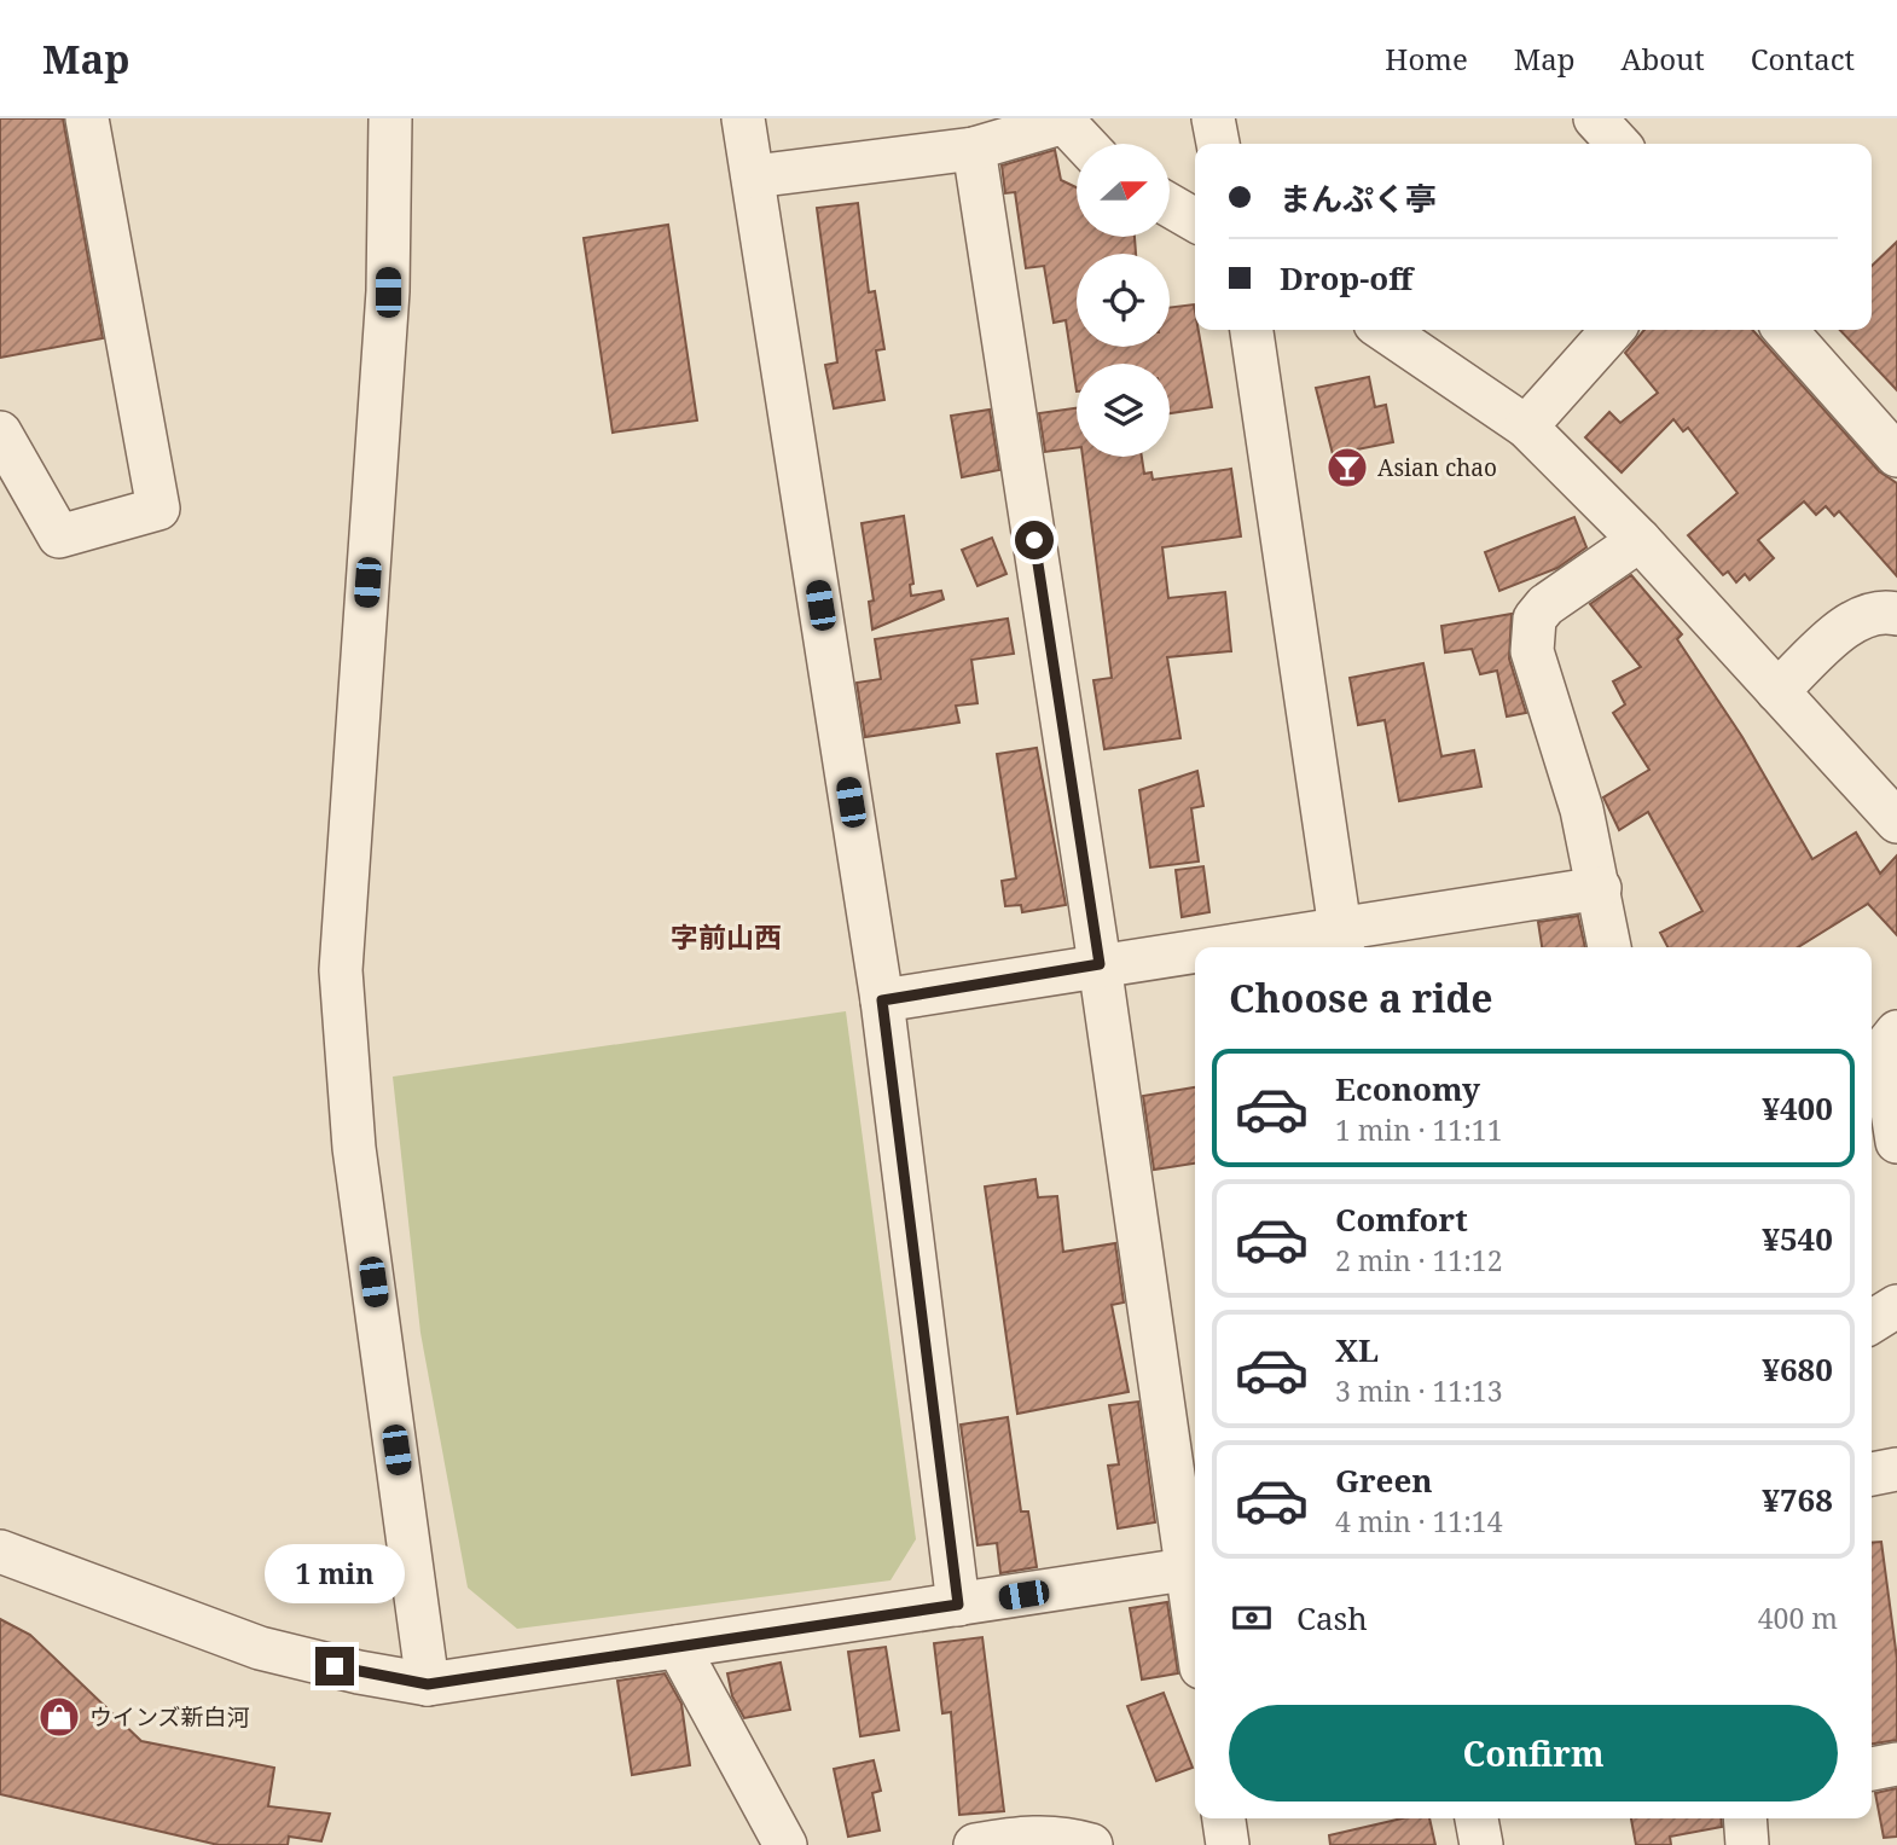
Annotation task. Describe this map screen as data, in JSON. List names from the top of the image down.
{
  "districts": ["字前山西"],
  "places": {
    "bar": ["Asian chao"],
    "shop": ["ウインズ新白河"]
  },
  "north": "right",
  "page": {
    "header": "Map",
    "nav": [
      "Home",
      "Map",
      "About",
      "Contact"
    ],
    "banner": ["まんぷく亭", "Drop-off"],
    "heading": "Choose a ride",
    "list": [
      {
        "name": "Economy",
        "note": "1 min · 11:11",
        "value": "¥400"
      },
      {
        "name": "Comfort",
        "note": "2 min · 11:12",
        "value": "¥540"
      },
      {
        "name": "XL",
        "note": "3 min · 11:13",
        "value": "¥680"
      },
      {
        "name": "Green",
        "note": "4 min · 11:14",
        "value": "¥768"
      }
    ],
    "bubble": "1 min",
    "pay": ["Cash", "400 m"],
    "buttons": "Confirm"
  }
}
